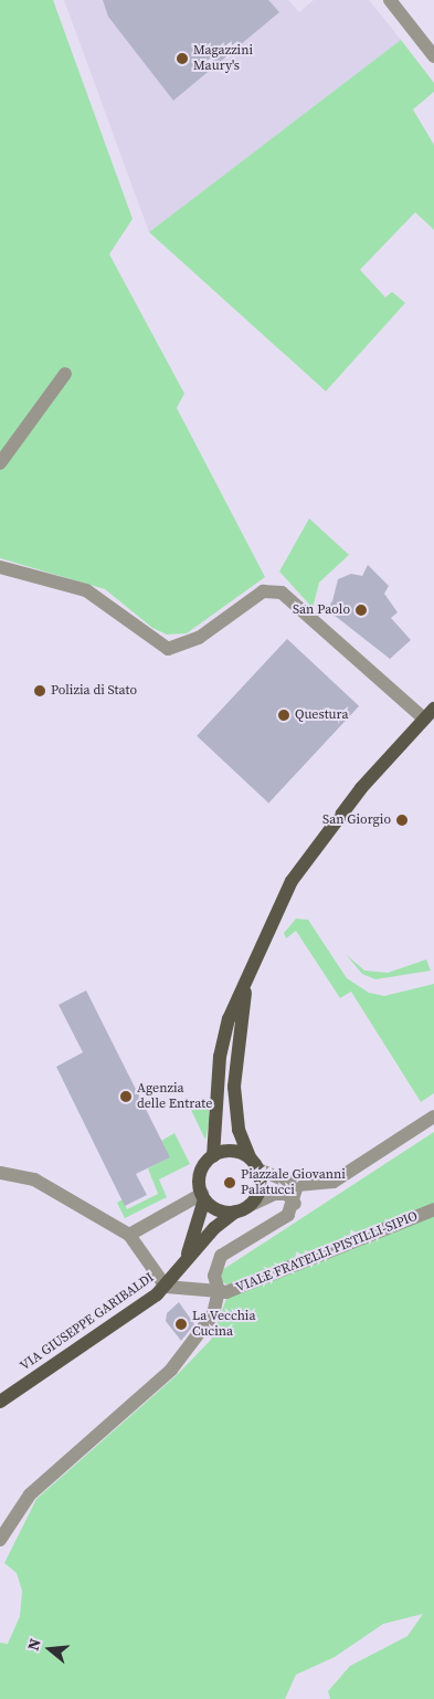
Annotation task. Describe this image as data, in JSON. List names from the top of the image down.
{
  "streets": {
    "main road": ["VIA GIUSEPPE GARIBALDI"],
    "street": ["VIALE FRATELLI PISTILLI-SIPIO"]
  },
  "crossings": [
    ["VIALE FRATELLI PISTILLI-SIPIO", "VIA GIUSEPPE GARIBALDI"]
  ],
  "places": [
    "Magazzini Maury's",
    "San Paolo",
    "Polizia di Stato",
    "Questura",
    "San Giorgio",
    "Agenzia delle Entrate",
    "Piazzale Giovanni Palatucci",
    "La Vecchia Cucina"
  ],
  "north": "left"
}
